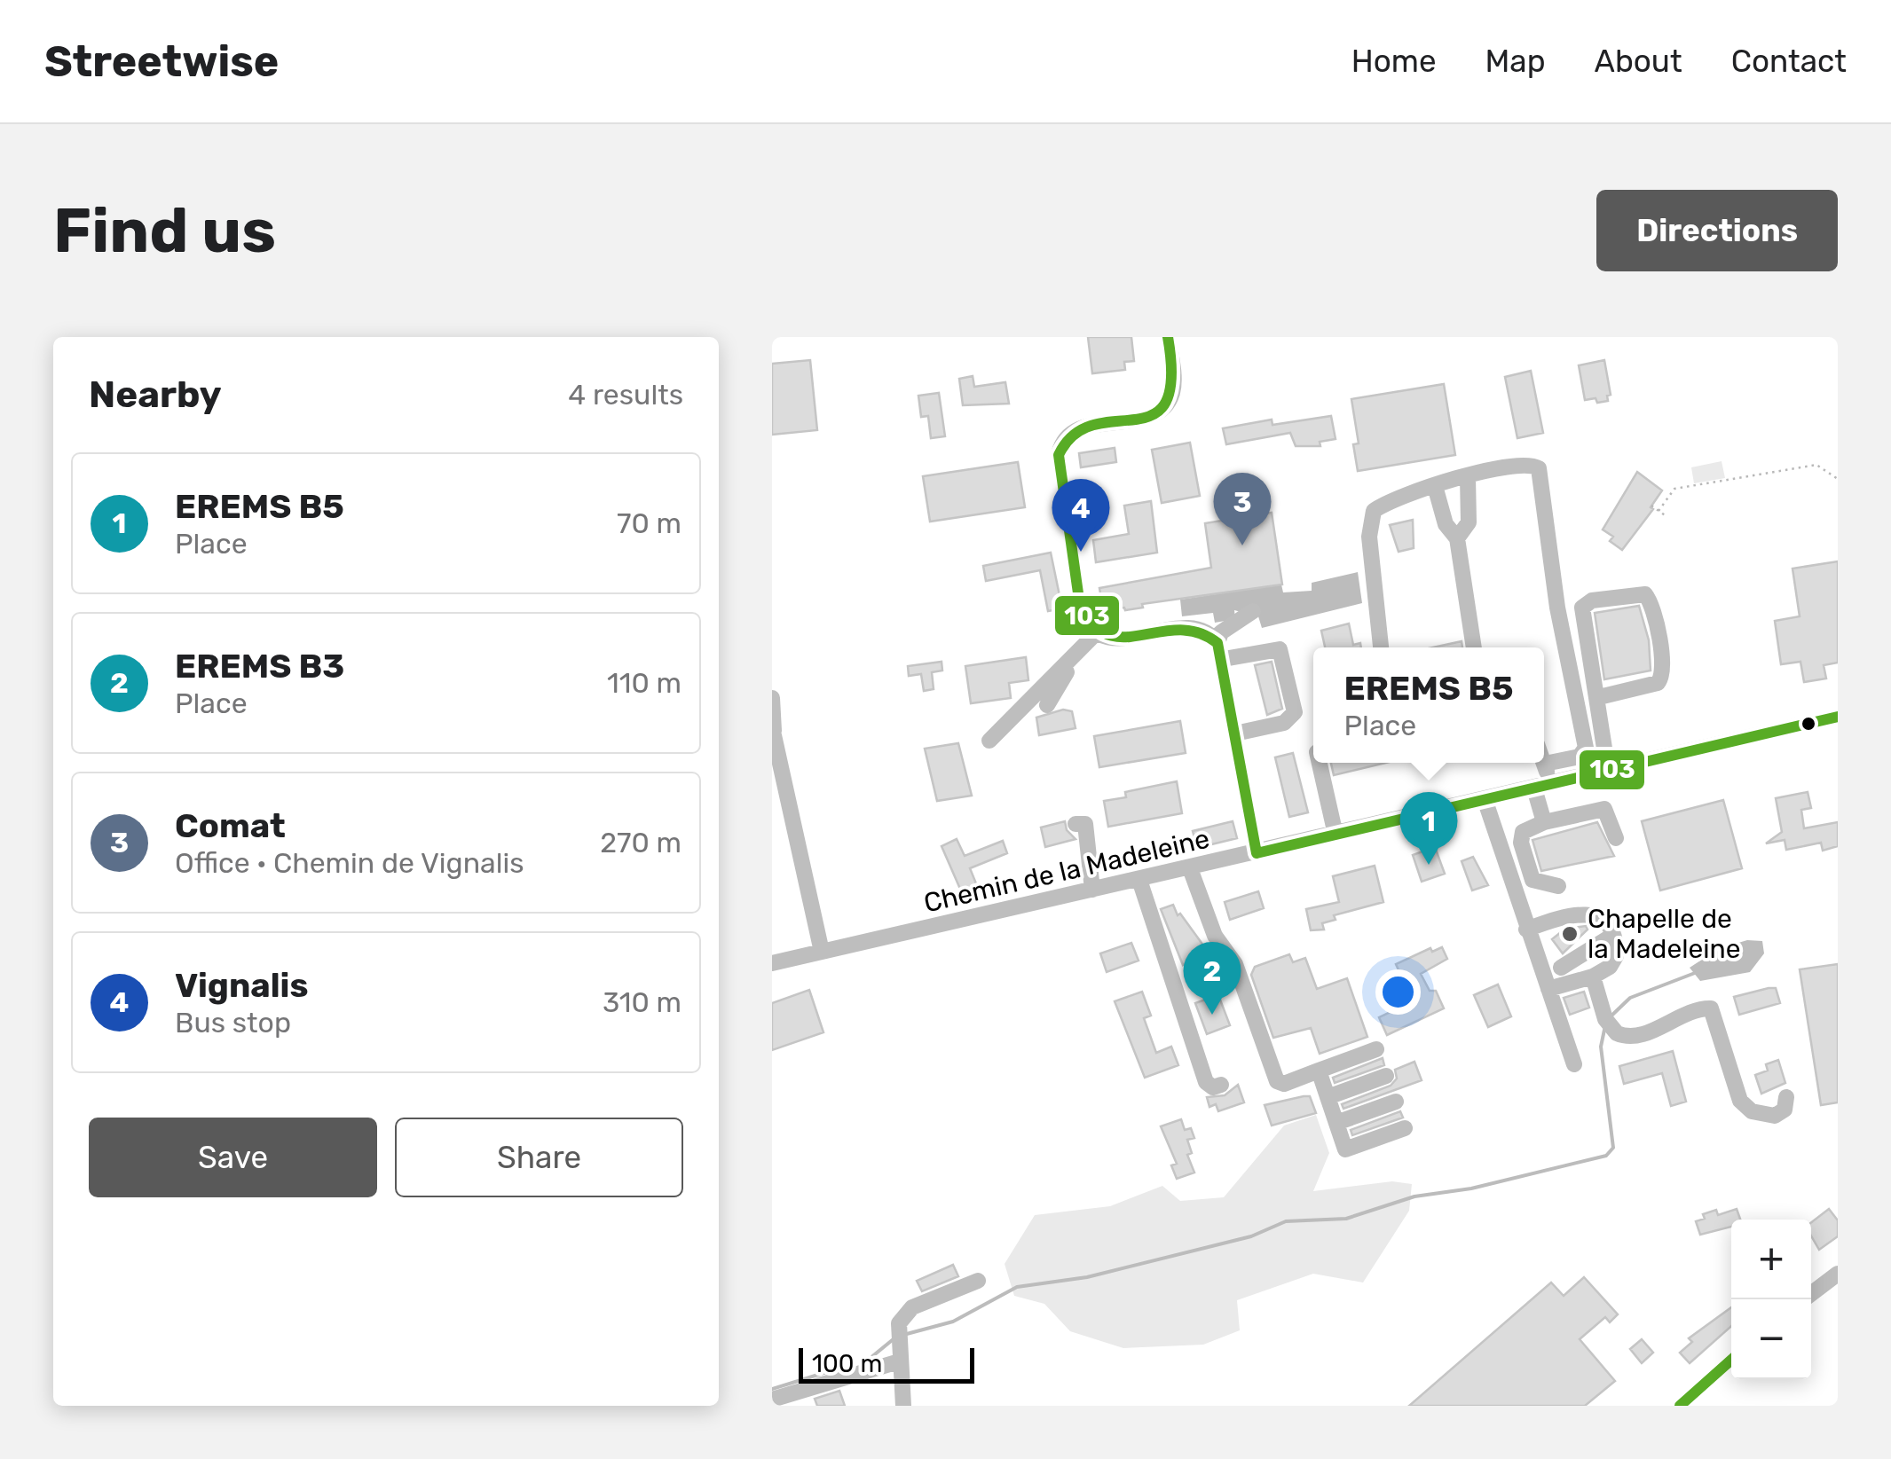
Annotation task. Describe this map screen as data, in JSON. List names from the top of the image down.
{
  "streets": {
    "street": ["Chemin de la Madeleine"]
  },
  "places": ["Chapelle de la Madeleine"],
  "lines": ["transit line 103"],
  "scale_bar": "100 m",
  "page": {
    "header": "Streetwise",
    "nav": [
      "Home",
      "Map",
      "About",
      "Contact"
    ],
    "buttons": [
      "Directions",
      ["Save", "Share"]
    ],
    "title": "Find us",
    "heading": ["Nearby", "4 results"],
    "list": [
      {
        "mark": "1",
        "name": "EREMS B5",
        "note": "Place",
        "value": "70 m"
      },
      {
        "mark": "2",
        "name": "EREMS B3",
        "note": "Place",
        "value": "110 m"
      },
      {
        "mark": "3",
        "name": "Comat",
        "note": "Office · Chemin de Vignalis",
        "value": "270 m"
      },
      {
        "mark": "4",
        "name": "Vignalis",
        "note": "Bus stop",
        "value": "310 m"
      }
    ],
    "pins": [
      "3",
      "4",
      "1",
      "2"
    ],
    "popup": ["EREMS B5", "Place"],
    "map_buttons": ["+", "−"],
    "scale": "100 m"
  }
}
